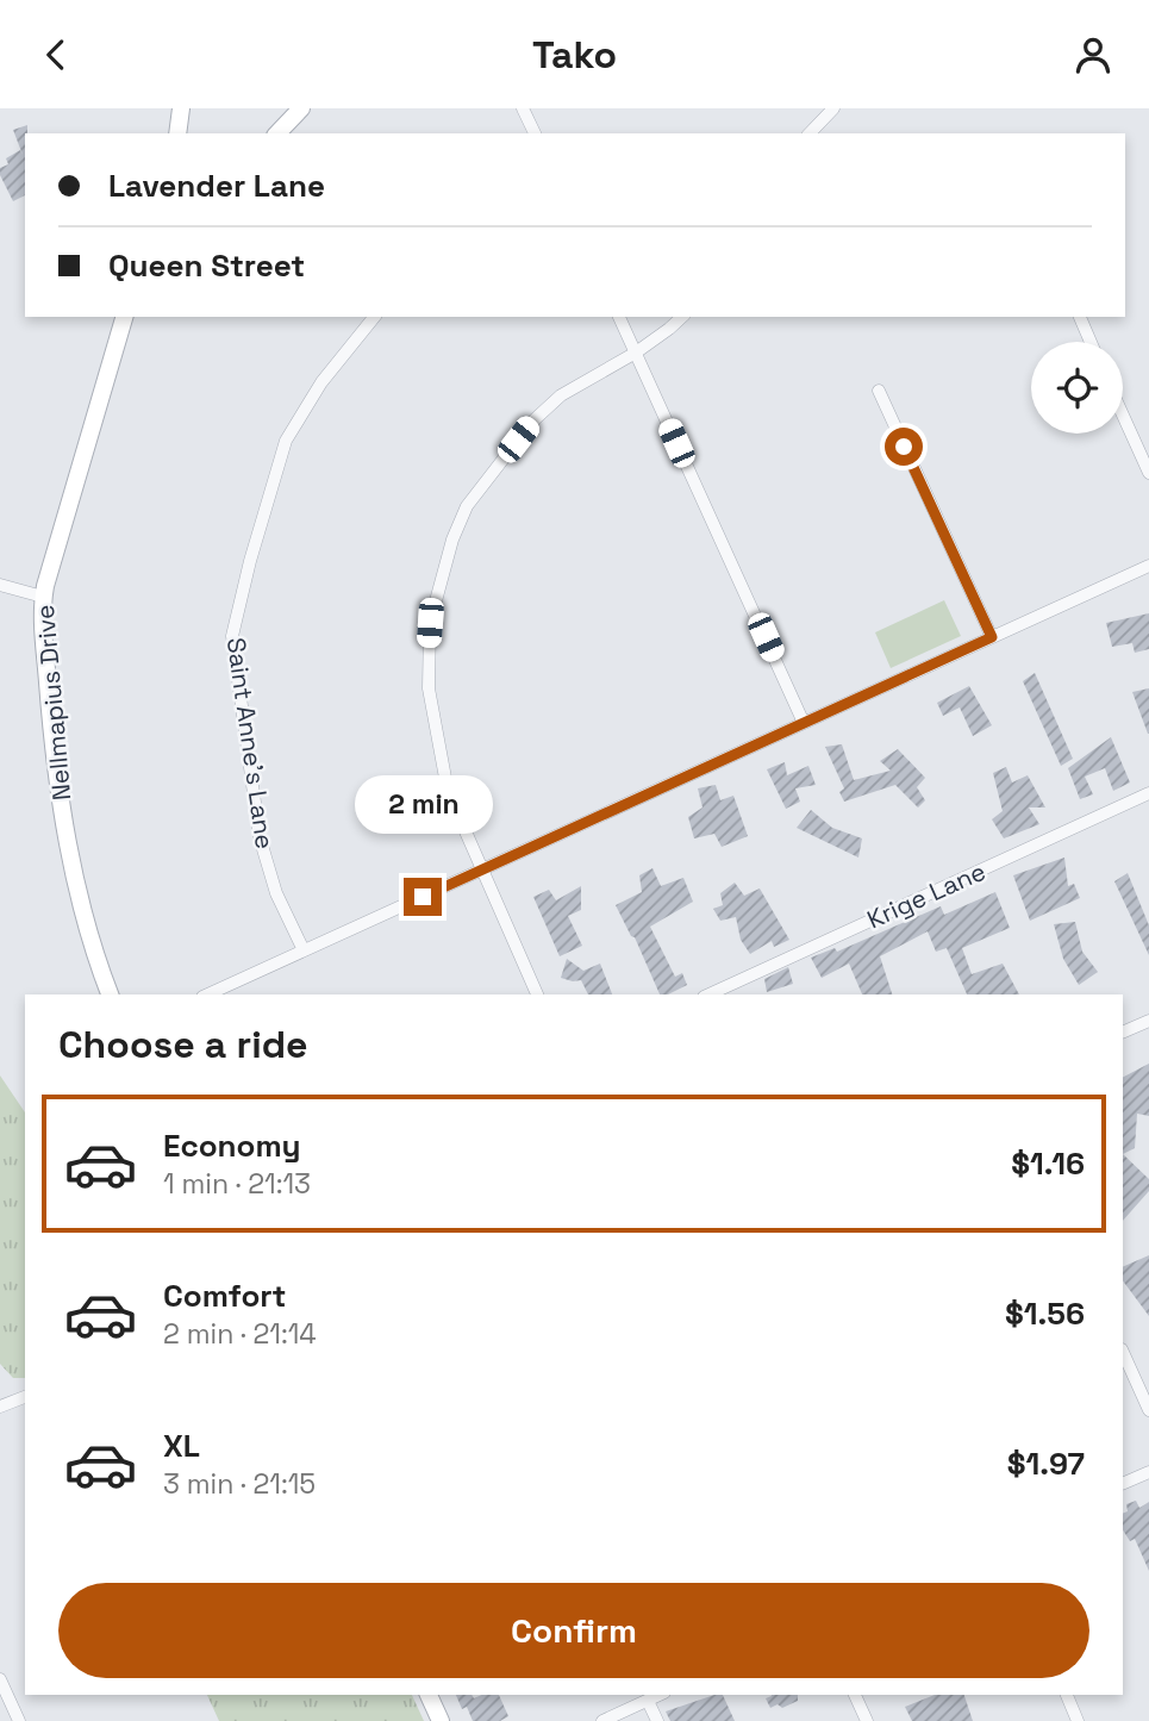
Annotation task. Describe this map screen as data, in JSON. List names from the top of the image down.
{
  "streets": {
    "main road": ["Nellmapius Drive"],
    "street": ["Saint Anne's Lane", "Krige Lane"]
  },
  "page": {
    "header": "Tako",
    "banner": ["Lavender Lane", "Queen Street"],
    "bubble": "2 min",
    "heading": "Choose a ride",
    "list": [
      {
        "name": "Economy",
        "note": "1 min · 21:13",
        "value": "$1.16"
      },
      {
        "name": "Comfort",
        "note": "2 min · 21:14",
        "value": "$1.56"
      },
      {
        "name": "XL",
        "note": "3 min · 21:15",
        "value": "$1.97"
      }
    ],
    "buttons": "Confirm"
  }
}
